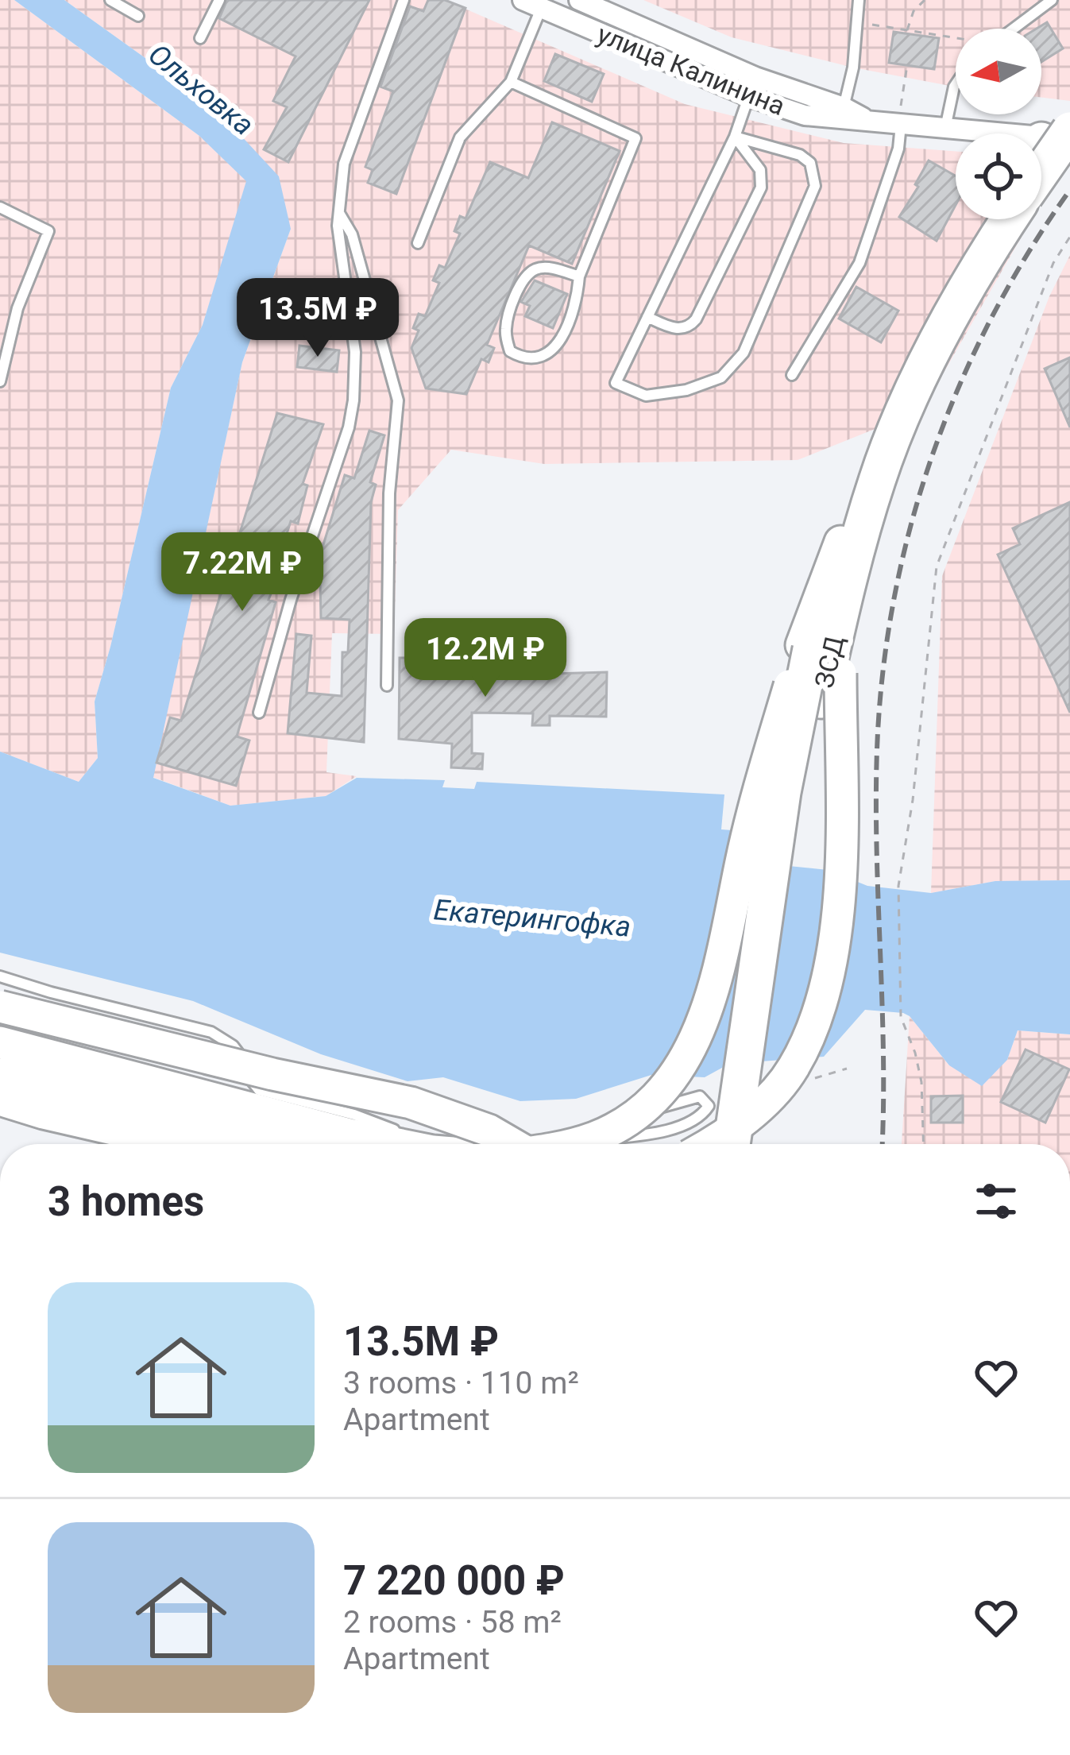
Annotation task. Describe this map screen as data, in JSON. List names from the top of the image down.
{
  "streets": {
    "highway": ["ЗСД"],
    "street": ["улица Калинина"]
  },
  "water": ["Ольховка", "Екатерингофка"],
  "north": "left",
  "page": {
    "price": ["13.5M ₽", "7.22M ₽", "12.2M ₽"],
    "heading": "3 homes",
    "list": [
      {
        "name": "13.5M ₽",
        "note": "3 rooms · 110 m² · Apartment"
      },
      {
        "name": "7 220 000 ₽",
        "note": "2 rooms · 58 m² · Apartment"
      }
    ]
  }
}
